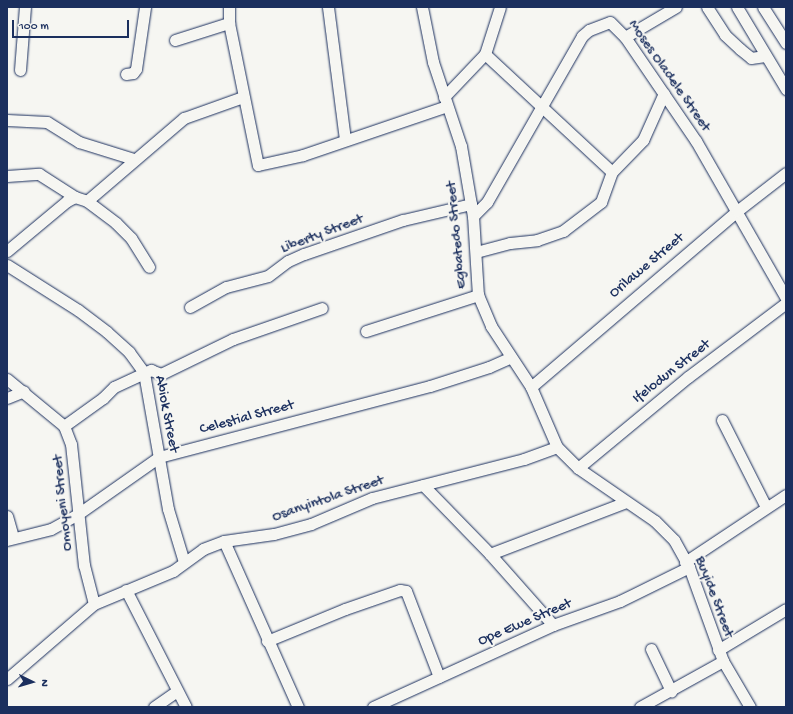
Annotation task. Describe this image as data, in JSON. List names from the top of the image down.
{
  "streets": {
    "street": [
      "Moses Oladele Street",
      "Liberty Street",
      "Egbatedo Street",
      "Orilawe Street",
      "Ifelodun Street",
      "Abiok Street",
      "Celestial Street",
      "Osanyintola Street",
      "Omoyeni Street",
      "Buyide Street",
      "Ope Ewe Street"
    ]
  },
  "crossings": [
    ["Moses Oladele Street", "Egbatedo Street"],
    ["Moses Oladele Street", "Orilawe Street"],
    ["Liberty Street", "Egbatedo Street"],
    ["Egbatedo Street", "Orilawe Street"],
    ["Egbatedo Street", "Celestial Street"],
    ["Egbatedo Street", "Osanyintola Street"],
    ["Egbatedo Street", "Buyide Street"],
    ["Ifelodun Street", "Buyide Street"],
    ["Abiok Street", "Celestial Street"],
    ["Abiok Street", "Osanyintola Street"],
    ["Celestial Street", "Omoyeni Street"],
    ["Osanyintola Street", "Omoyeni Street"],
    ["Osanyintola Street", "Buyide Street"],
    ["Buyide Street", "Ope Ewe Street"]
  ],
  "scale_bar": "100 m",
  "north": "right"
}
